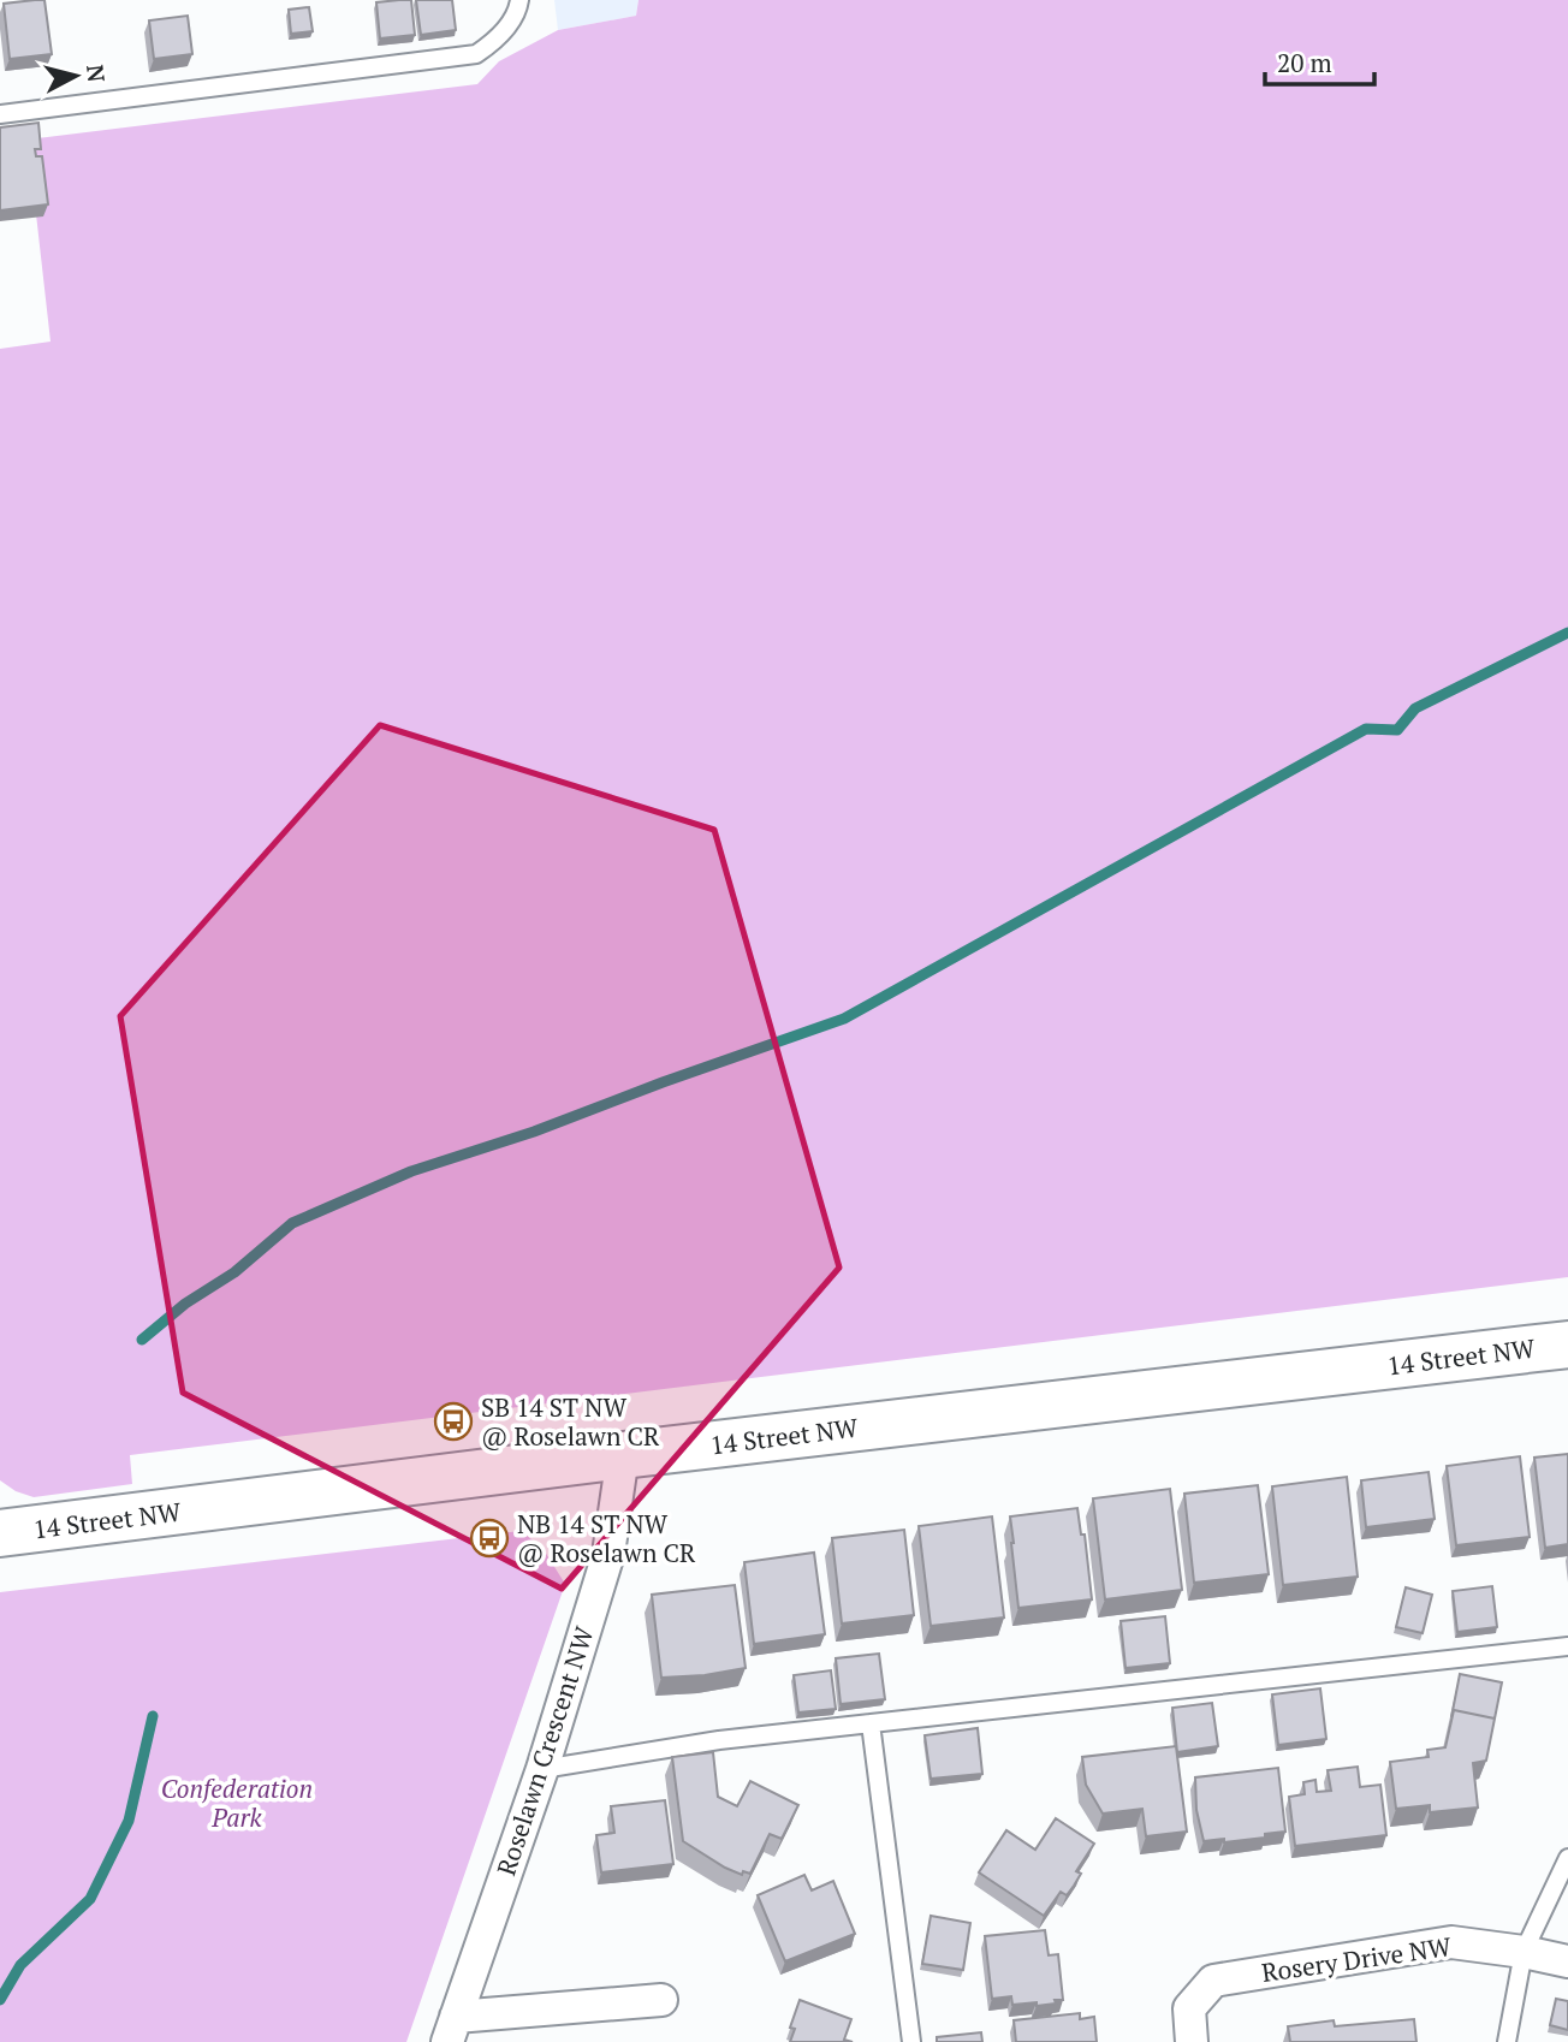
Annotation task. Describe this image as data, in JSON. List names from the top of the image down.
{
  "streets": {
    "main road": ["14 Street NW"],
    "street": ["Roselawn Crescent NW", "Rosery Drive NW"]
  },
  "crossings": [
    ["14 Street NW", "Roselawn Crescent NW"]
  ],
  "parks": ["Confederation Park"],
  "places": {
    "bus stop": ["SB 14 ST NW @ Roselawn CR", "NB 14 ST NW @ Roselawn CR"]
  },
  "scale_bar": "20 m",
  "north": "right"
}
